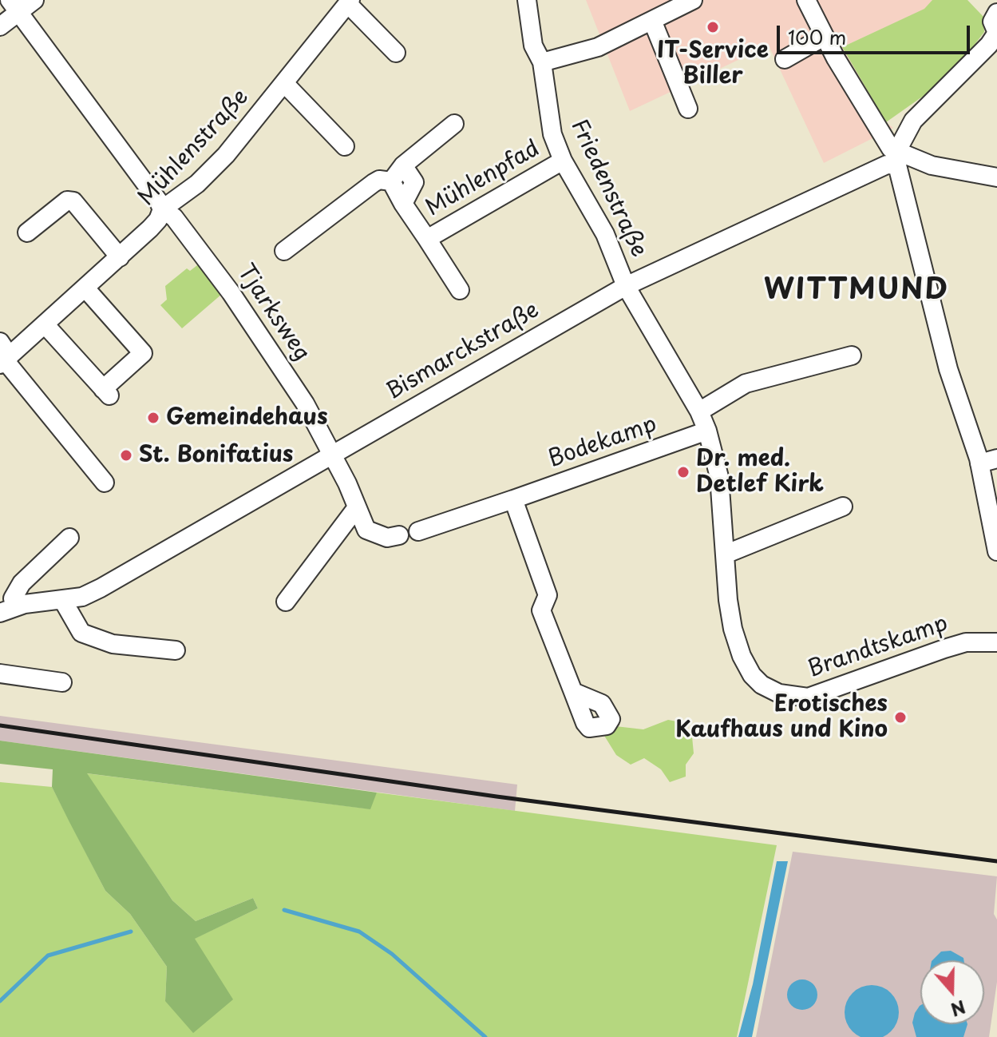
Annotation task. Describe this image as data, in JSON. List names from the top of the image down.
{
  "streets": {
    "street": [
      "Mühlenstraße",
      "Mühlenpfad",
      "Friedenstraße",
      "Tjarksweg",
      "Bismarckstraße",
      "Bodekamp",
      "Brandtskamp"
    ]
  },
  "crossings": [
    ["Mühlenstraße", "Tjarksweg"],
    ["Mühlenpfad", "Friedenstraße"],
    ["Friedenstraße", "Bismarckstraße"],
    ["Friedenstraße", "Brandtskamp"],
    ["Tjarksweg", "Bismarckstraße"],
    ["Bismarckstraße", "Brandtskamp"],
    ["Bodekamp", "Brandtskamp"]
  ],
  "districts": ["WITTMUND"],
  "places": [
    "IT-Service Biller",
    "Gemeindehaus",
    "St. Bonifatius",
    "Dr. med. Detlef Kirk",
    "Erotisches Kaufhaus und Kino"
  ],
  "scale_bar": "100 m",
  "north": "bottom"
}
